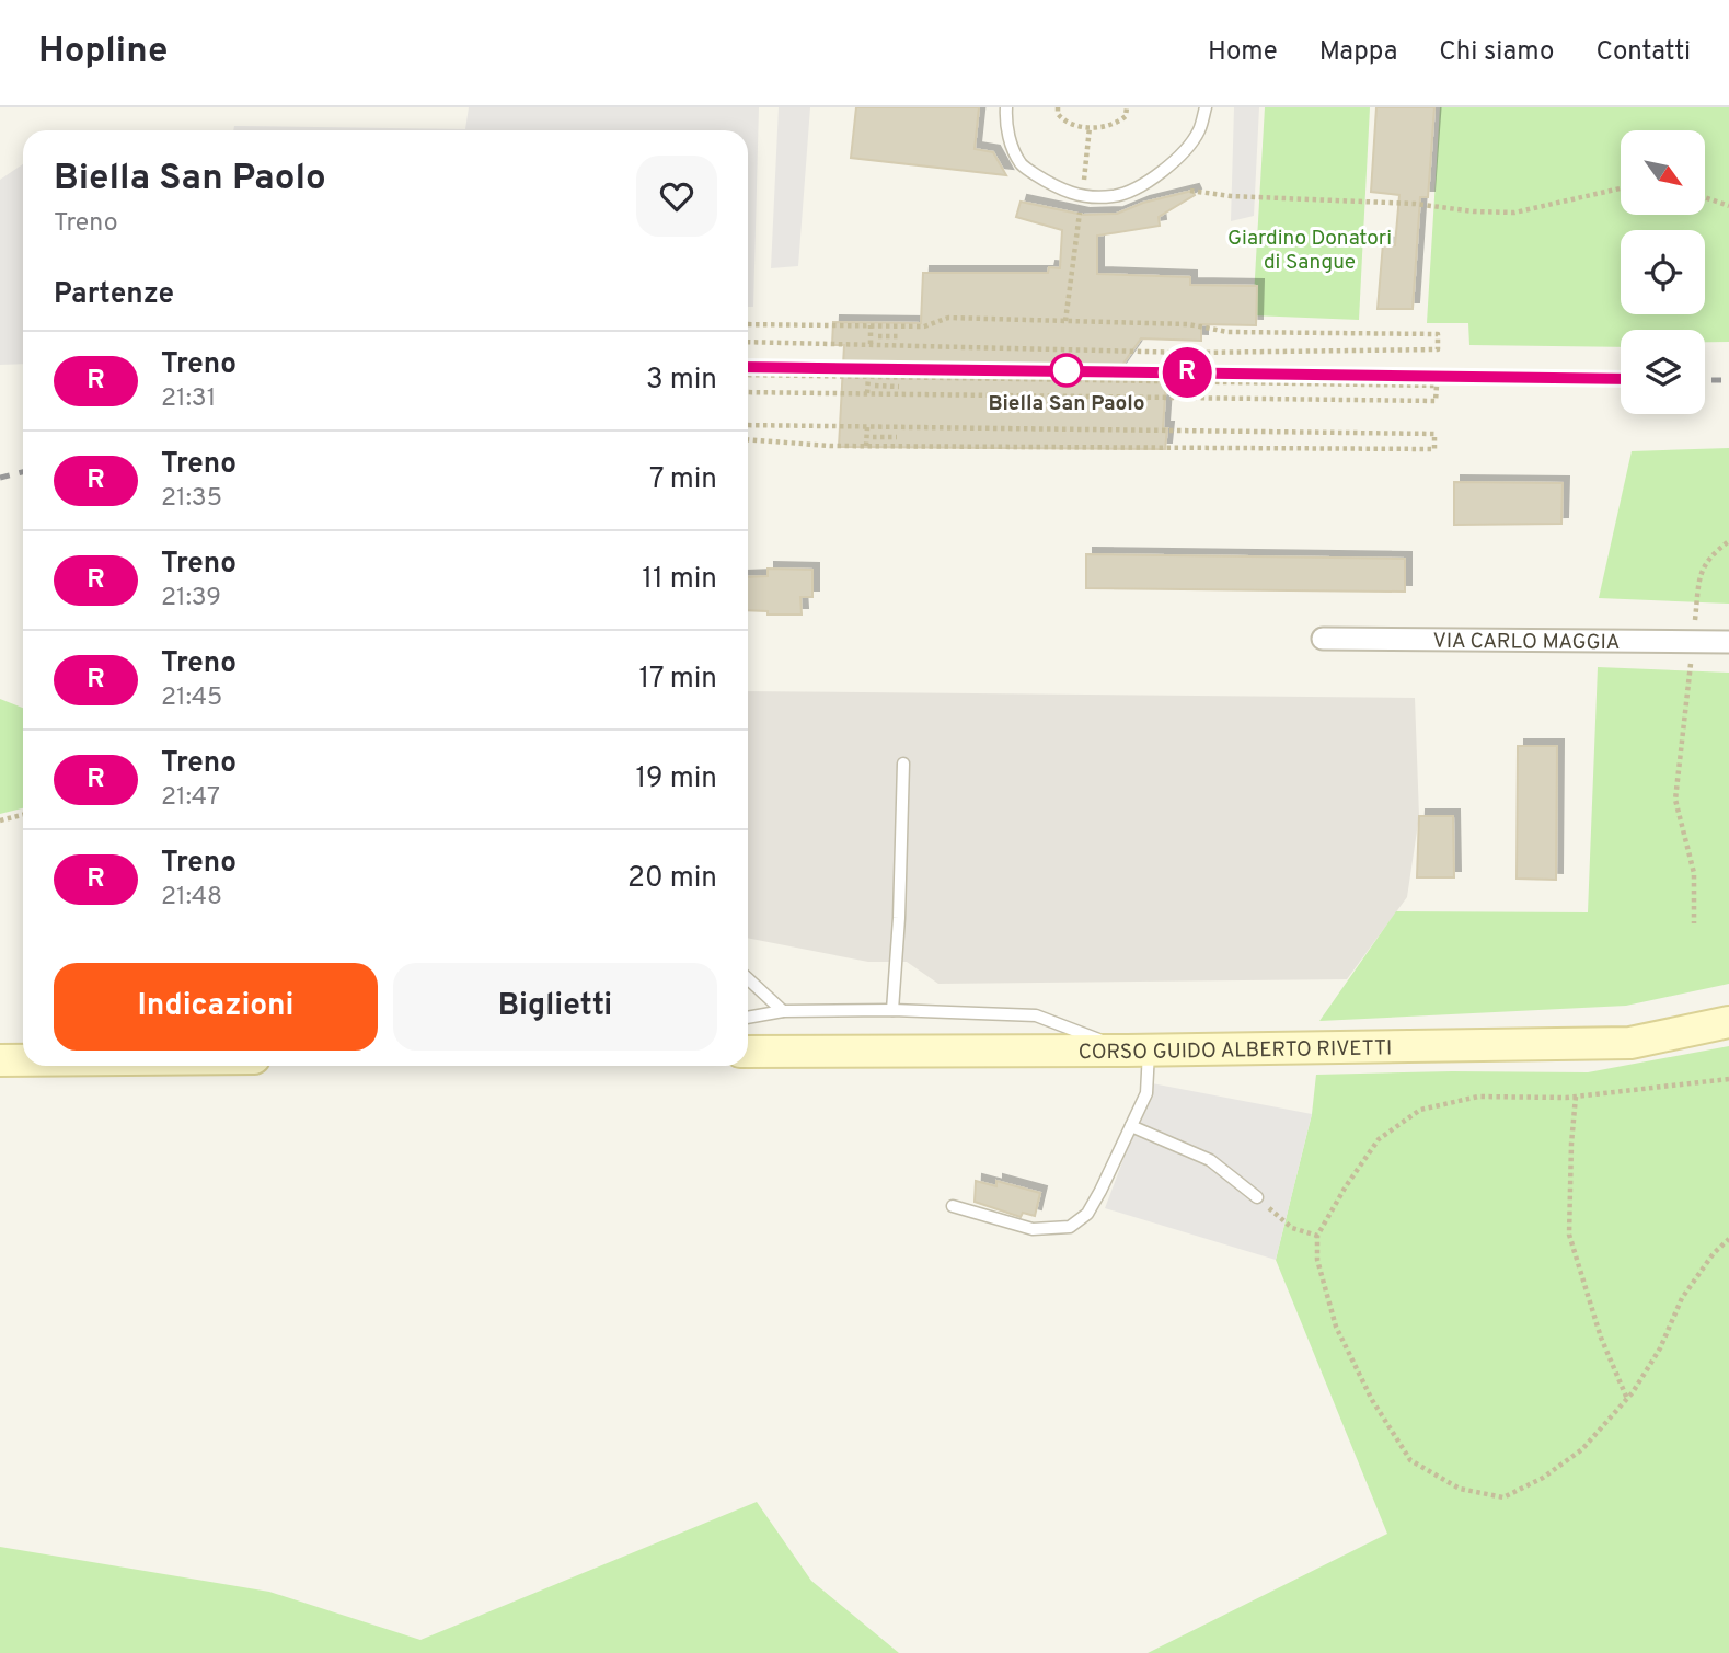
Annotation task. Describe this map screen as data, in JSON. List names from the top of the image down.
{
  "streets": {
    "main road": ["CORSO GUIDO ALBERTO RIVETTI"],
    "street": ["VIA CARLO MAGGIA"]
  },
  "parks": ["Giardino Donatori di Sangue"],
  "places": ["Biella San Paolo"],
  "north": "bottom right",
  "page": {
    "header": "Hopline",
    "nav": [
      "Home",
      "Mappa",
      "Chi siamo",
      "Contatti"
    ],
    "on_map": "R",
    "heading": [
      ["Biella San Paolo", "Treno"],
      "Partenze"
    ],
    "list": [
      {
        "mark": "R",
        "name": "Treno",
        "note": "21:31",
        "value": "3 min"
      },
      {
        "mark": "R",
        "name": "Treno",
        "note": "21:35",
        "value": "7 min"
      },
      {
        "mark": "R",
        "name": "Treno",
        "note": "21:39",
        "value": "11 min"
      },
      {
        "mark": "R",
        "name": "Treno",
        "note": "21:45",
        "value": "17 min"
      },
      {
        "mark": "R",
        "name": "Treno",
        "note": "21:47",
        "value": "19 min"
      },
      {
        "mark": "R",
        "name": "Treno",
        "note": "21:48",
        "value": "20 min"
      }
    ],
    "buttons": ["Indicazioni", "Biglietti"]
  }
}
